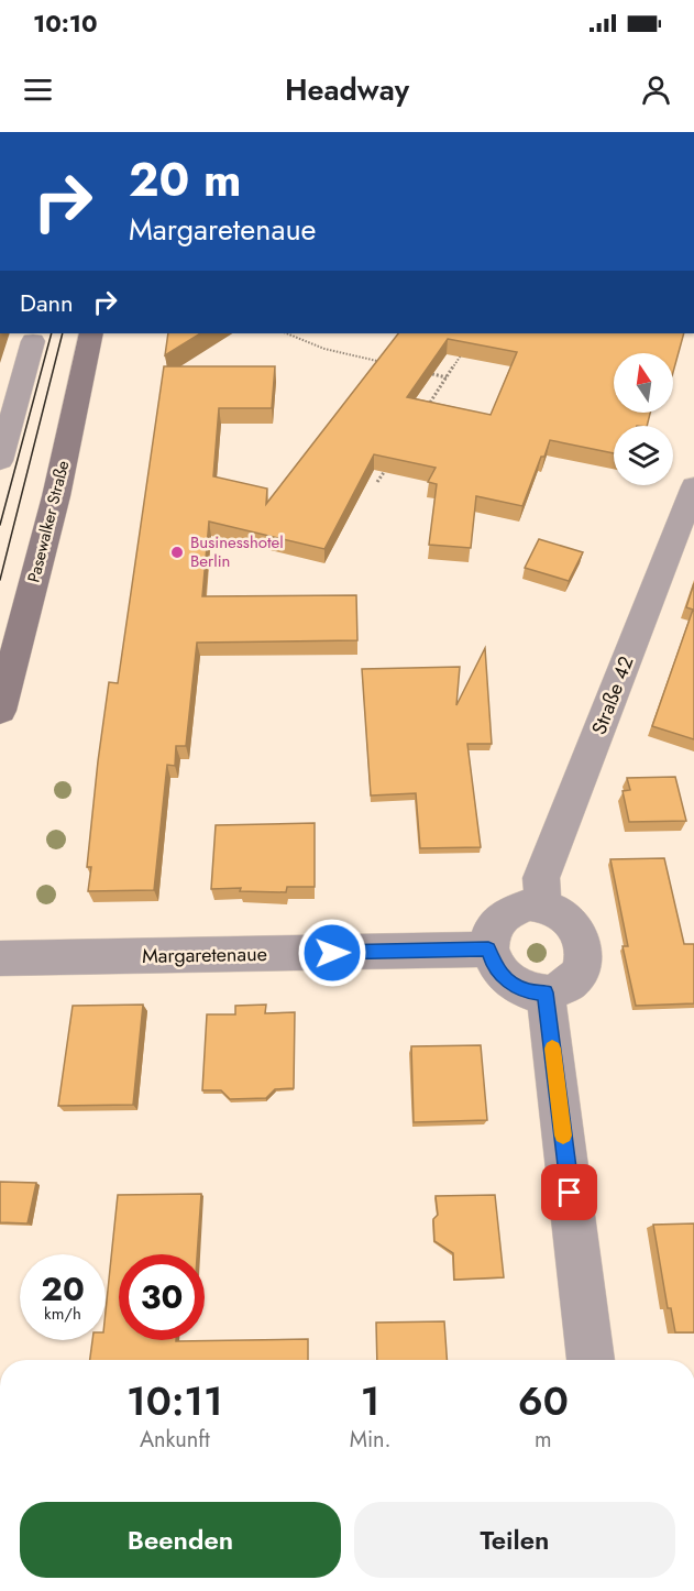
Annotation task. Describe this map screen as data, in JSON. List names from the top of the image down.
{
  "streets": {
    "main road": ["Pasewalker Straße"],
    "street": ["Straße 42", "Margaretenaue"]
  },
  "crossings": [
    ["Straße 42", "Margaretenaue"]
  ],
  "places": ["Businesshotel Berlin"],
  "north": "top",
  "page": {
    "status": "10:10",
    "header": "Headway",
    "turn": ["20 m", "Margaretenaue"],
    "then": "Dann",
    "speed": "20 km/h",
    "limit": "30",
    "eta": [
      "10:11",
      "Ankunft",
      "1",
      "Min.",
      "60",
      "m"
    ],
    "buttons": ["Beenden", "Teilen"]
  }
}
